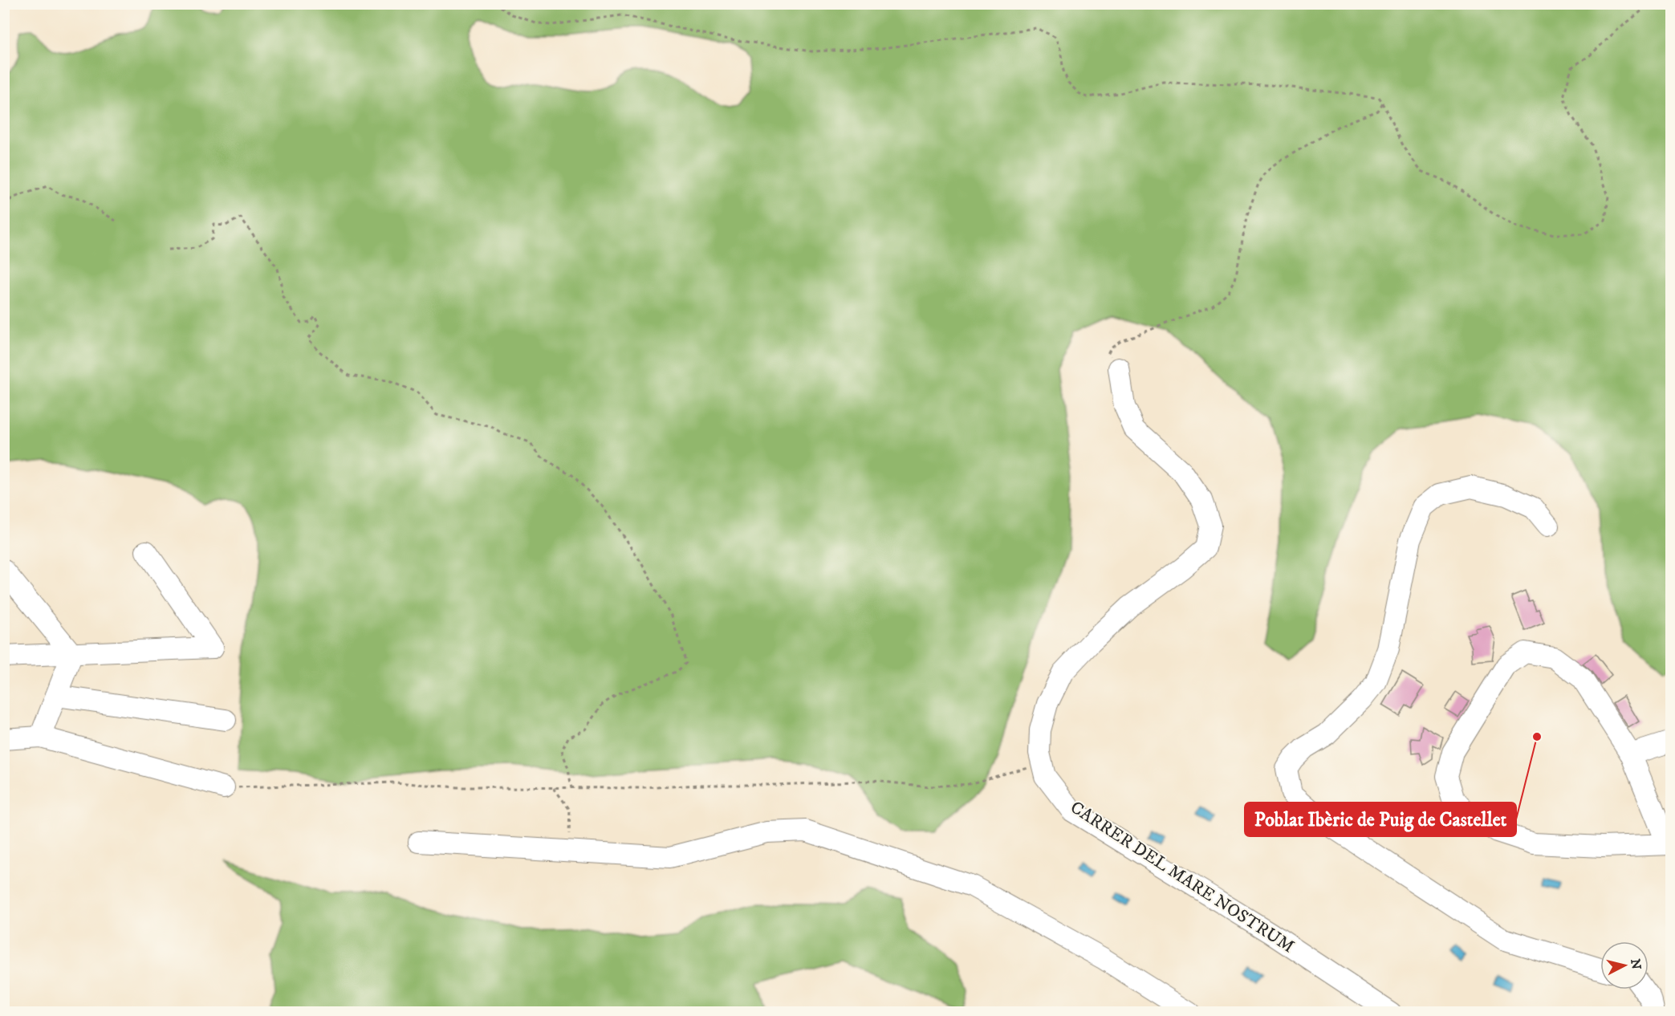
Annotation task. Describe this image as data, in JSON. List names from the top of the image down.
{
  "streets": {
    "street": ["CARRER DEL MARE NOSTRUM"]
  },
  "places": ["Poblat Ibèric de Puig de Castellet"],
  "north": "right"
}
